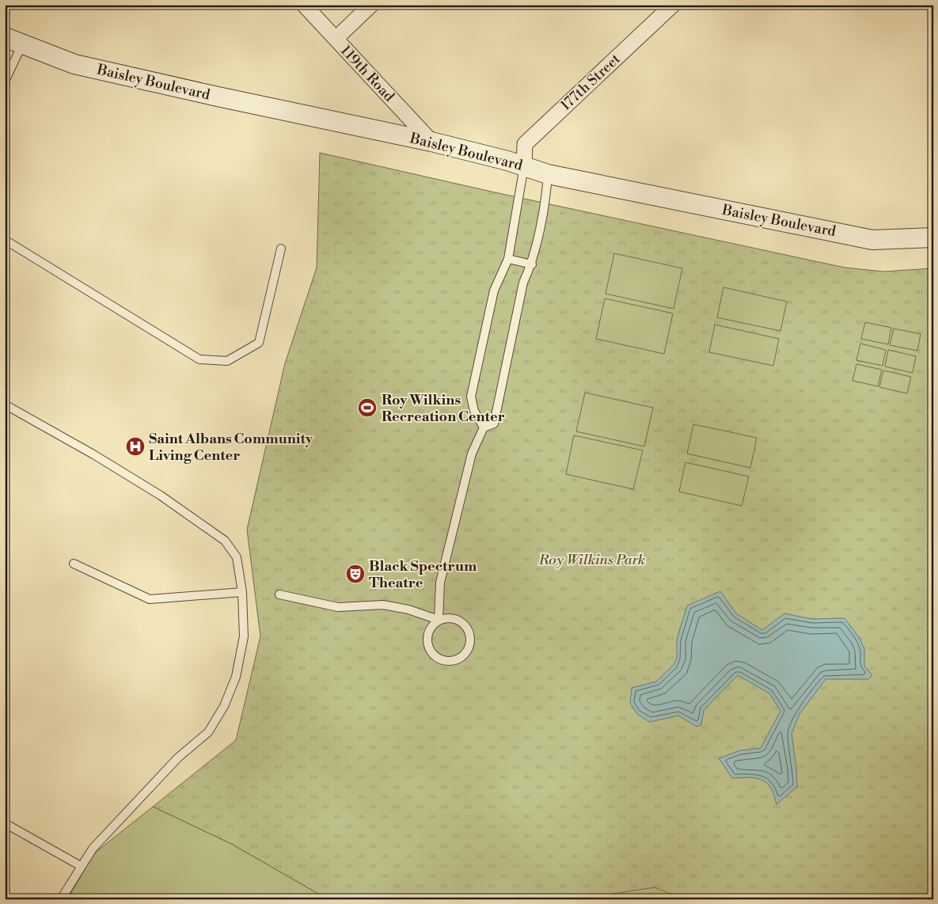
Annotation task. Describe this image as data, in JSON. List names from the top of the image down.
{
  "streets": {
    "street": ["119th Road", "Baisley Boulevard", "177th Street"]
  },
  "crossings": [
    ["119th Road", "Baisley Boulevard"],
    ["Baisley Boulevard", "177th Street"]
  ],
  "parks": ["Roy Wilkins Park"],
  "places": {
    "sports": ["Roy Wilkins Recreation Center"],
    "hospital": ["Saint Albans Community Living Center"],
    "theatre": ["Black Spectrum Theatre"]
  }
}
